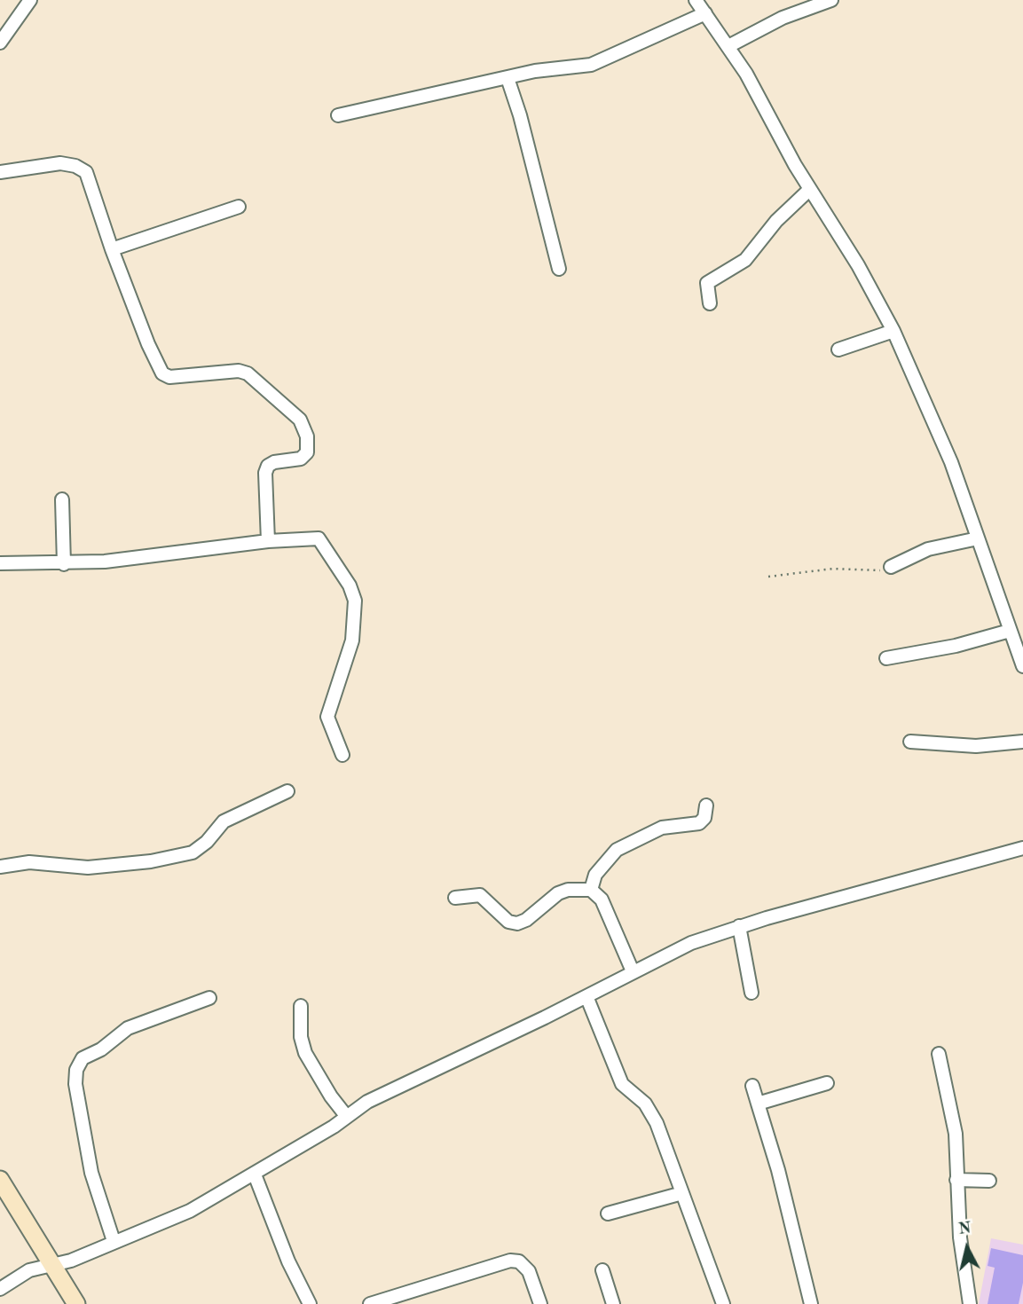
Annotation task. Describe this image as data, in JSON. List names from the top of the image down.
{
  "north": "top"
}
